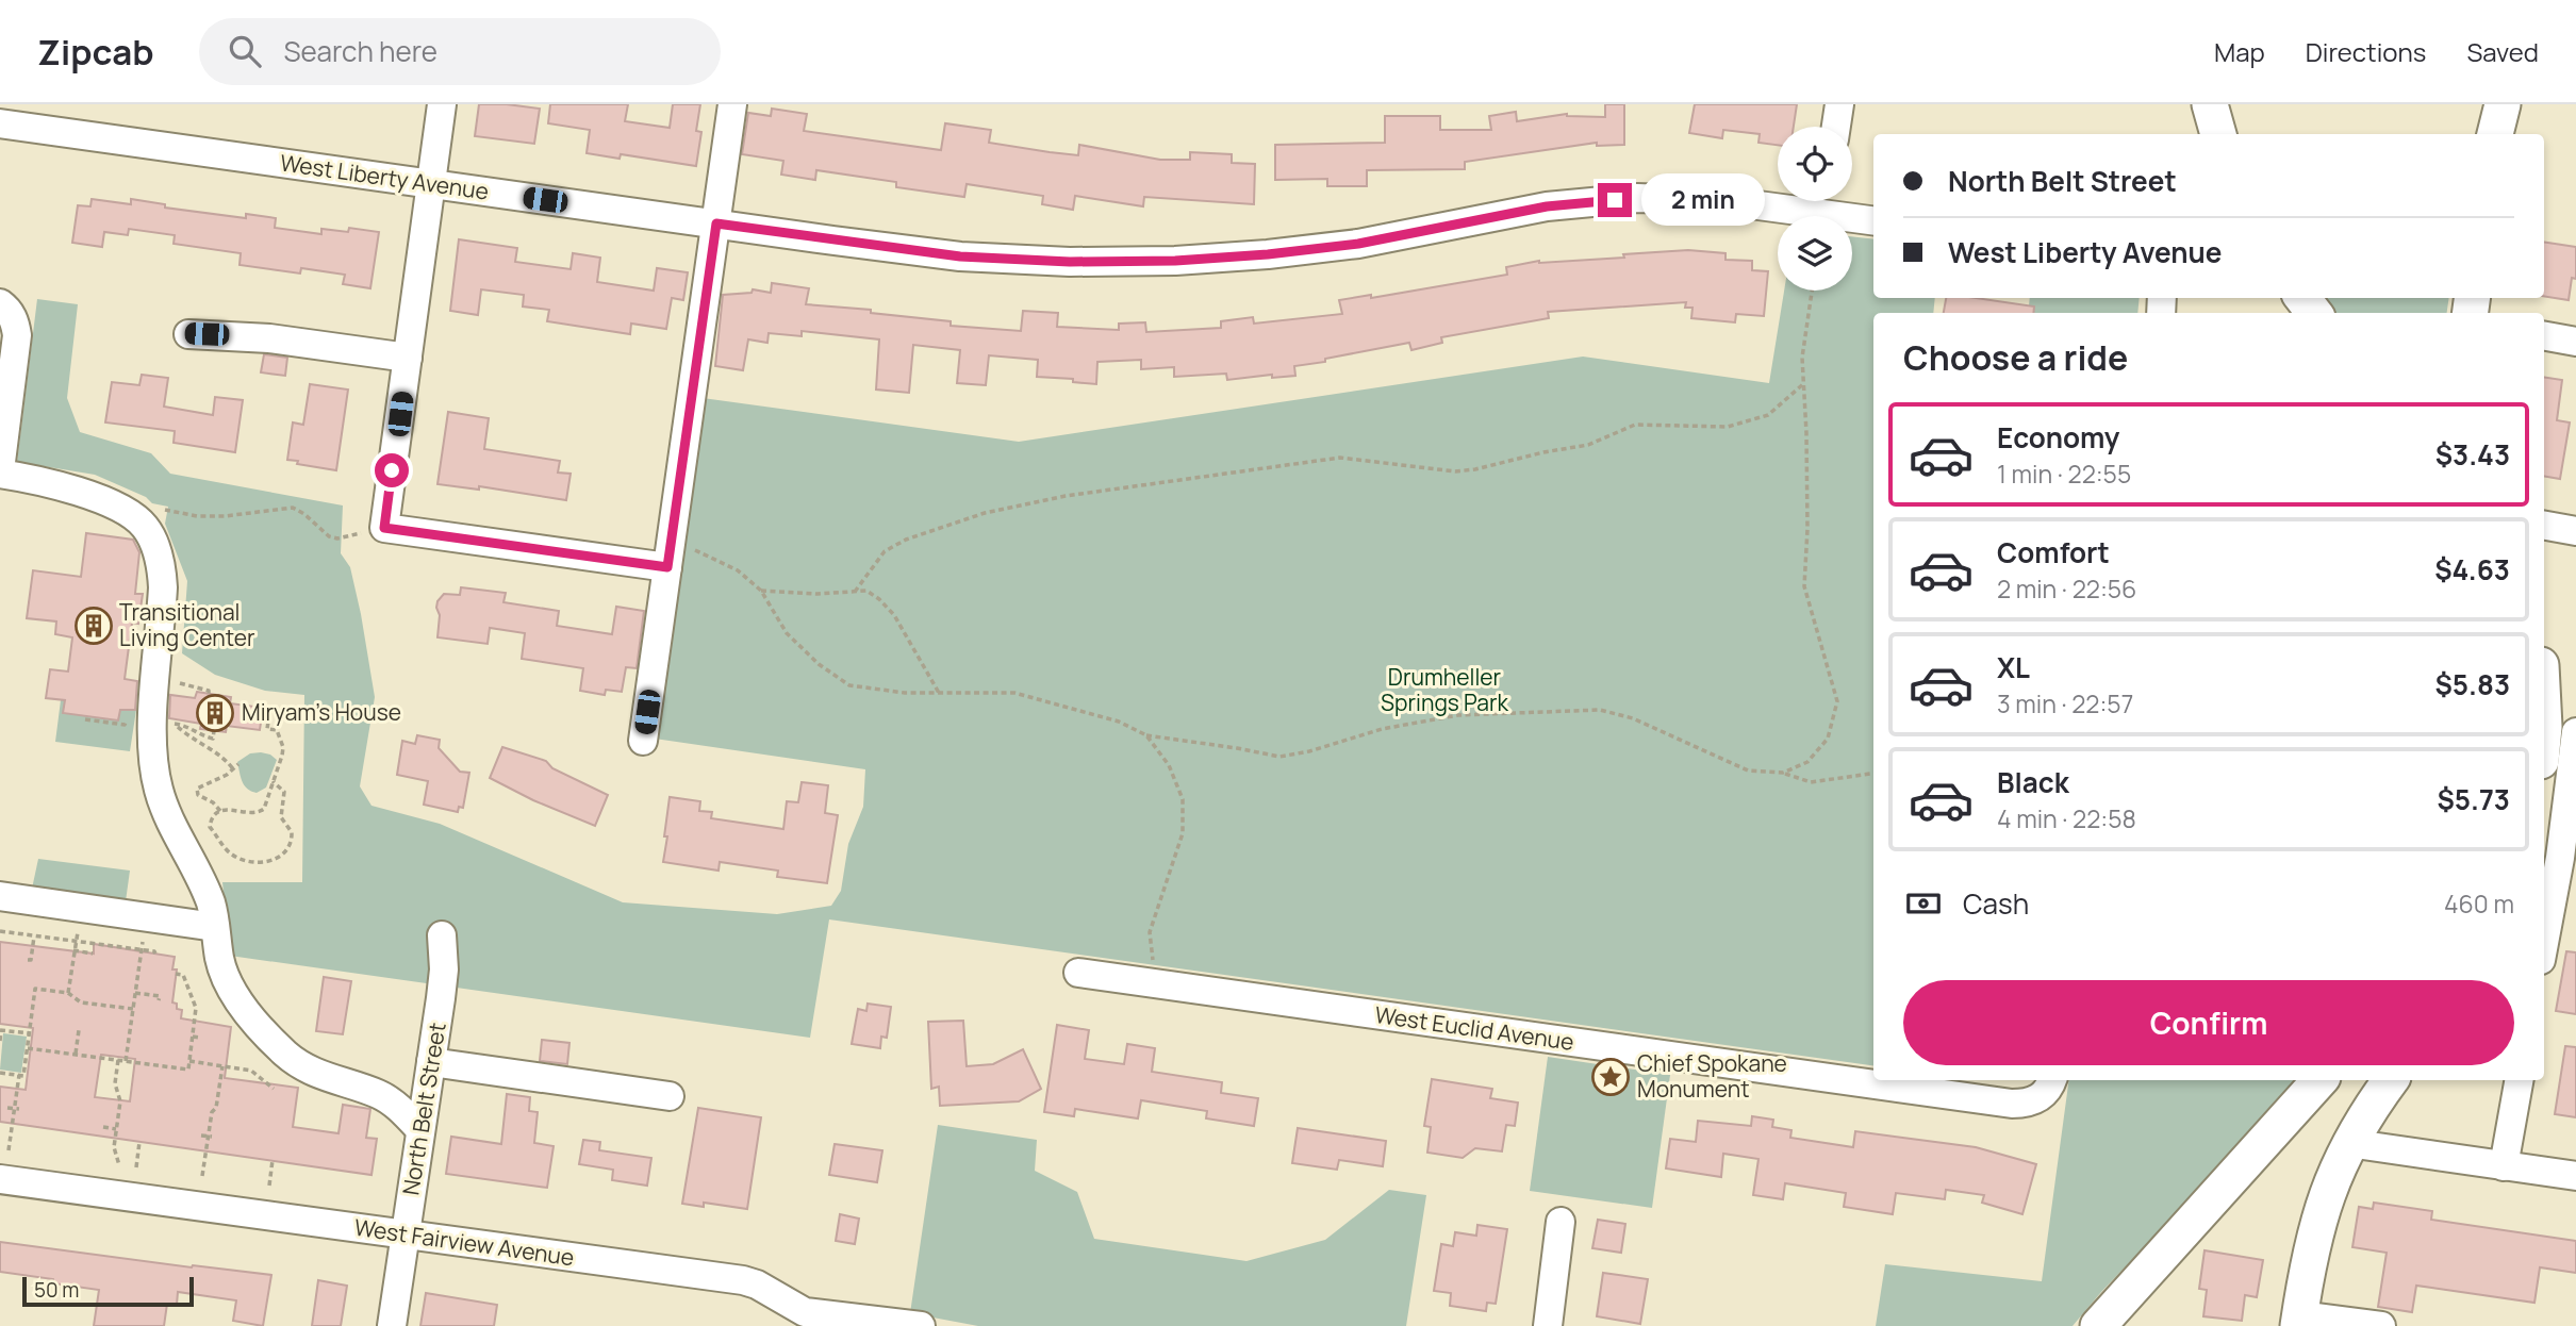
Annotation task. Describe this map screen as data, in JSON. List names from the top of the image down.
{
  "streets": {
    "street": [
      "West Liberty Avenue",
      "West Euclid Avenue",
      "North Belt Street",
      "West Fairview Avenue"
    ]
  },
  "crossings": [
    ["North Belt Street", "West Fairview Avenue"]
  ],
  "parks": ["Drumheller Springs Park"],
  "places": {
    "building": ["Transitional Living Center", "Miryam's House"],
    "place": ["Chief Spokane Monument"]
  },
  "scale_bar": "50 m",
  "page": {
    "header": "Zipcab",
    "search": "Search here",
    "nav": ["Map", "Directions", "Saved"],
    "banner": ["North Belt Street", "West Liberty Avenue"],
    "bubble": "2 min",
    "heading": "Choose a ride",
    "list": [
      {
        "name": "Economy",
        "note": "1 min · 22:55",
        "value": "$3.43"
      },
      {
        "name": "Comfort",
        "note": "2 min · 22:56",
        "value": "$4.63"
      },
      {
        "name": "XL",
        "note": "3 min · 22:57",
        "value": "$5.83"
      },
      {
        "name": "Black",
        "note": "4 min · 22:58",
        "value": "$5.73"
      }
    ],
    "pay": ["Cash", "460 m"],
    "buttons": "Confirm",
    "scale": "50 m"
  }
}
